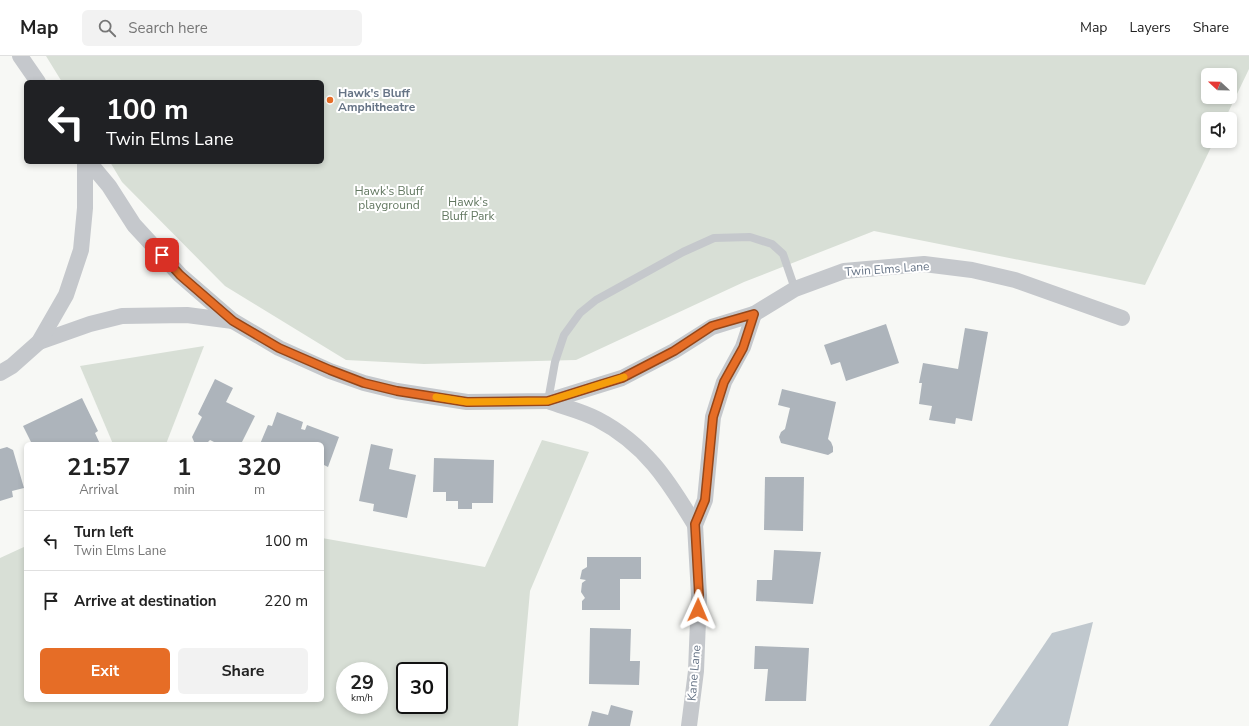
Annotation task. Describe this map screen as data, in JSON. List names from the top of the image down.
{
  "streets": {
    "street": ["Twin Elms Lane", "Kane Lane"]
  },
  "crossings": [
    ["Twin Elms Lane", "Kane Lane"]
  ],
  "parks": ["Hawk's Bluff playground", "Hawk's Bluff Park"],
  "places": ["Hawk's Bluff Amphitheatre"],
  "north": "left",
  "page": {
    "header": "Map",
    "search": "Search here",
    "nav": ["Map", "Layers", "Share"],
    "turn": ["100 m", "Twin Elms Lane"],
    "eta": [
      "21:57",
      "Arrival",
      "1",
      "min",
      "320",
      "m"
    ],
    "list": [
      {
        "name": "Turn left",
        "note": "Twin Elms Lane",
        "value": "100 m"
      },
      {
        "name": "Arrive at destination",
        "value": "220 m"
      }
    ],
    "buttons": ["Exit", "Share"],
    "speed": "29 km/h",
    "limit": "30"
  }
}
